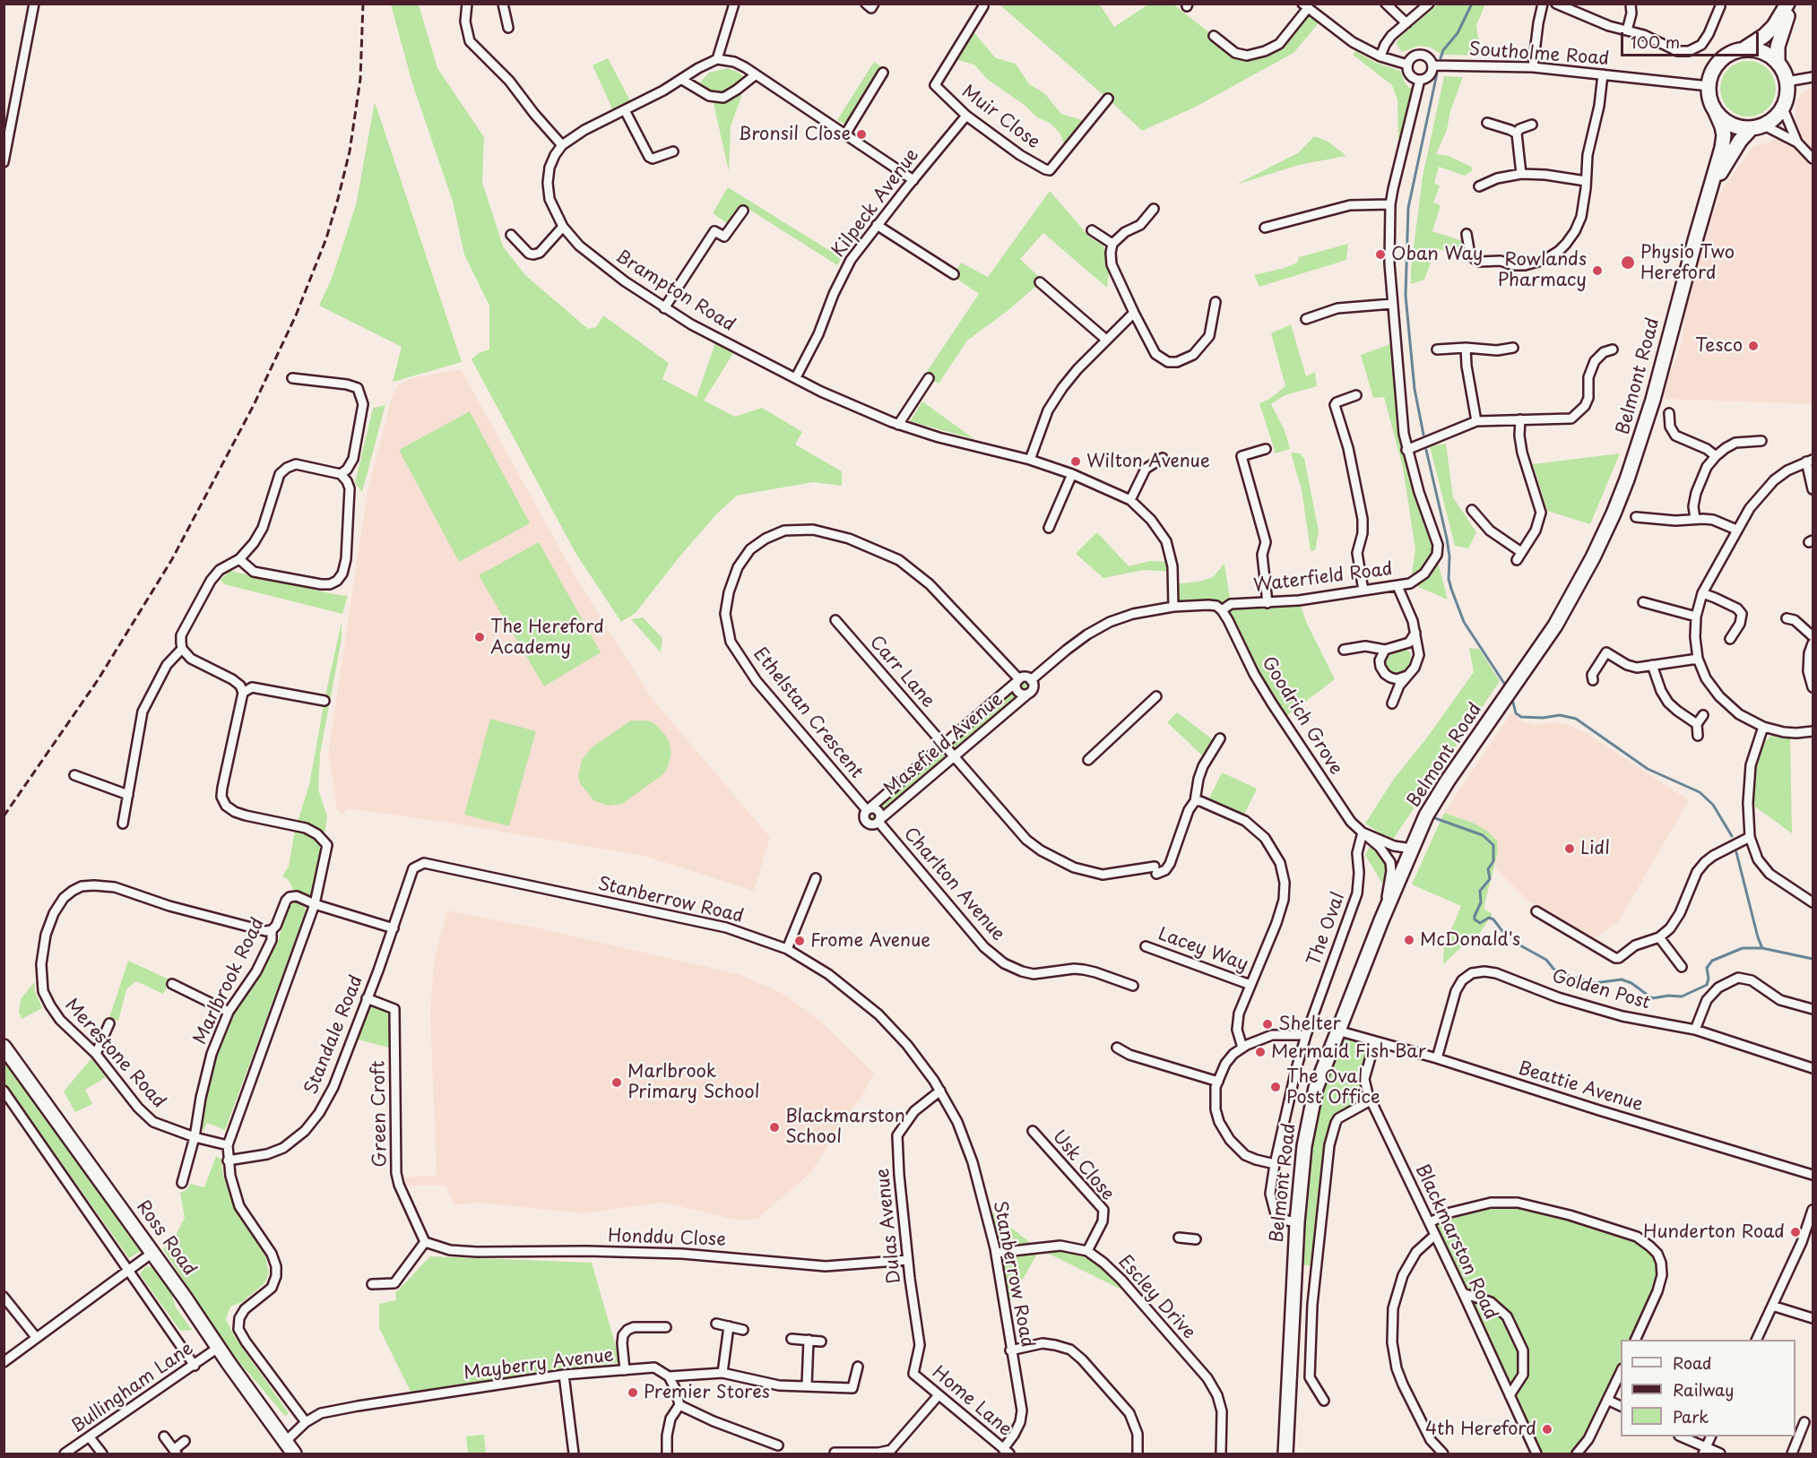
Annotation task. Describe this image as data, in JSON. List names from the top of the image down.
{
  "streets": {
    "highway": ["Belmont Road", "Ross Road"],
    "street": [
      "Southolme Road",
      "Muir Close",
      "Kilpeck Avenue",
      "Brampton Road",
      "Waterfield Road",
      "Carr Lane",
      "Ethelstan Crescent",
      "Goodrich Grove",
      "Masefield Avenue",
      "Charlton Avenue",
      "Stanberrow Road",
      "The Oval",
      "Lacey Way",
      "Marlbrook Road",
      "Golden Post",
      "Standale Road",
      "Merestone Road",
      "Beattie Avenue",
      "Green Croft",
      "Usk Close",
      "Dulas Avenue",
      "Honddu Close",
      "Blackmarston Road",
      "Escley Drive",
      "Mayberry Avenue",
      "Bullingham Lane",
      "Home Lane"
    ]
  },
  "crossings": [
    ["Southolme Road", "Belmont Road"],
    ["Southolme Road", "Waterfield Road"],
    ["Muir Close", "Kilpeck Avenue"],
    ["Kilpeck Avenue", "Brampton Road"],
    ["Brampton Road", "Waterfield Road"],
    ["Belmont Road", "Goodrich Grove"],
    ["Belmont Road", "The Oval"],
    ["Belmont Road", "Beattie Avenue"],
    ["Waterfield Road", "Ethelstan Crescent"],
    ["Waterfield Road", "Goodrich Grove"],
    ["Waterfield Road", "Masefield Avenue"],
    ["Carr Lane", "Masefield Avenue"],
    ["Ethelstan Crescent", "Masefield Avenue"],
    ["Ethelstan Crescent", "Charlton Avenue"],
    ["Goodrich Grove", "The Oval"],
    ["Masefield Avenue", "Charlton Avenue"],
    ["Stanberrow Road", "Standale Road"],
    ["Stanberrow Road", "Dulas Avenue"],
    ["Stanberrow Road", "Escley Drive"],
    ["Stanberrow Road", "Home Lane"],
    ["Marlbrook Road", "Merestone Road"],
    ["Golden Post", "Beattie Avenue"],
    ["Standale Road", "Green Croft"],
    ["Beattie Avenue", "Blackmarston Road"],
    ["Green Croft", "Honddu Close"],
    ["Usk Close", "Escley Drive"],
    ["Dulas Avenue", "Honddu Close"],
    ["Dulas Avenue", "Home Lane"],
    ["Ross Road", "Mayberry Avenue"],
    ["Ross Road", "Bullingham Lane"]
  ],
  "places": [
    "Bronsil Close",
    "Oban Way",
    "Physio Two Hereford",
    "Rowlands Pharmacy",
    "Tesco",
    "Wilton Avenue",
    "The Hereford Academy",
    "Lidl",
    "McDonald's",
    "Frome Avenue",
    "Shelter",
    "Mermaid Fish Bar",
    "Marlbrook Primary School",
    "The Oval Post Office",
    "Blackmarston School",
    "Hunderton Road",
    "Premier Stores",
    "4th Hereford"
  ],
  "legend": ["Road", "Railway", "Park"],
  "scale_bar": "100 m"
}
